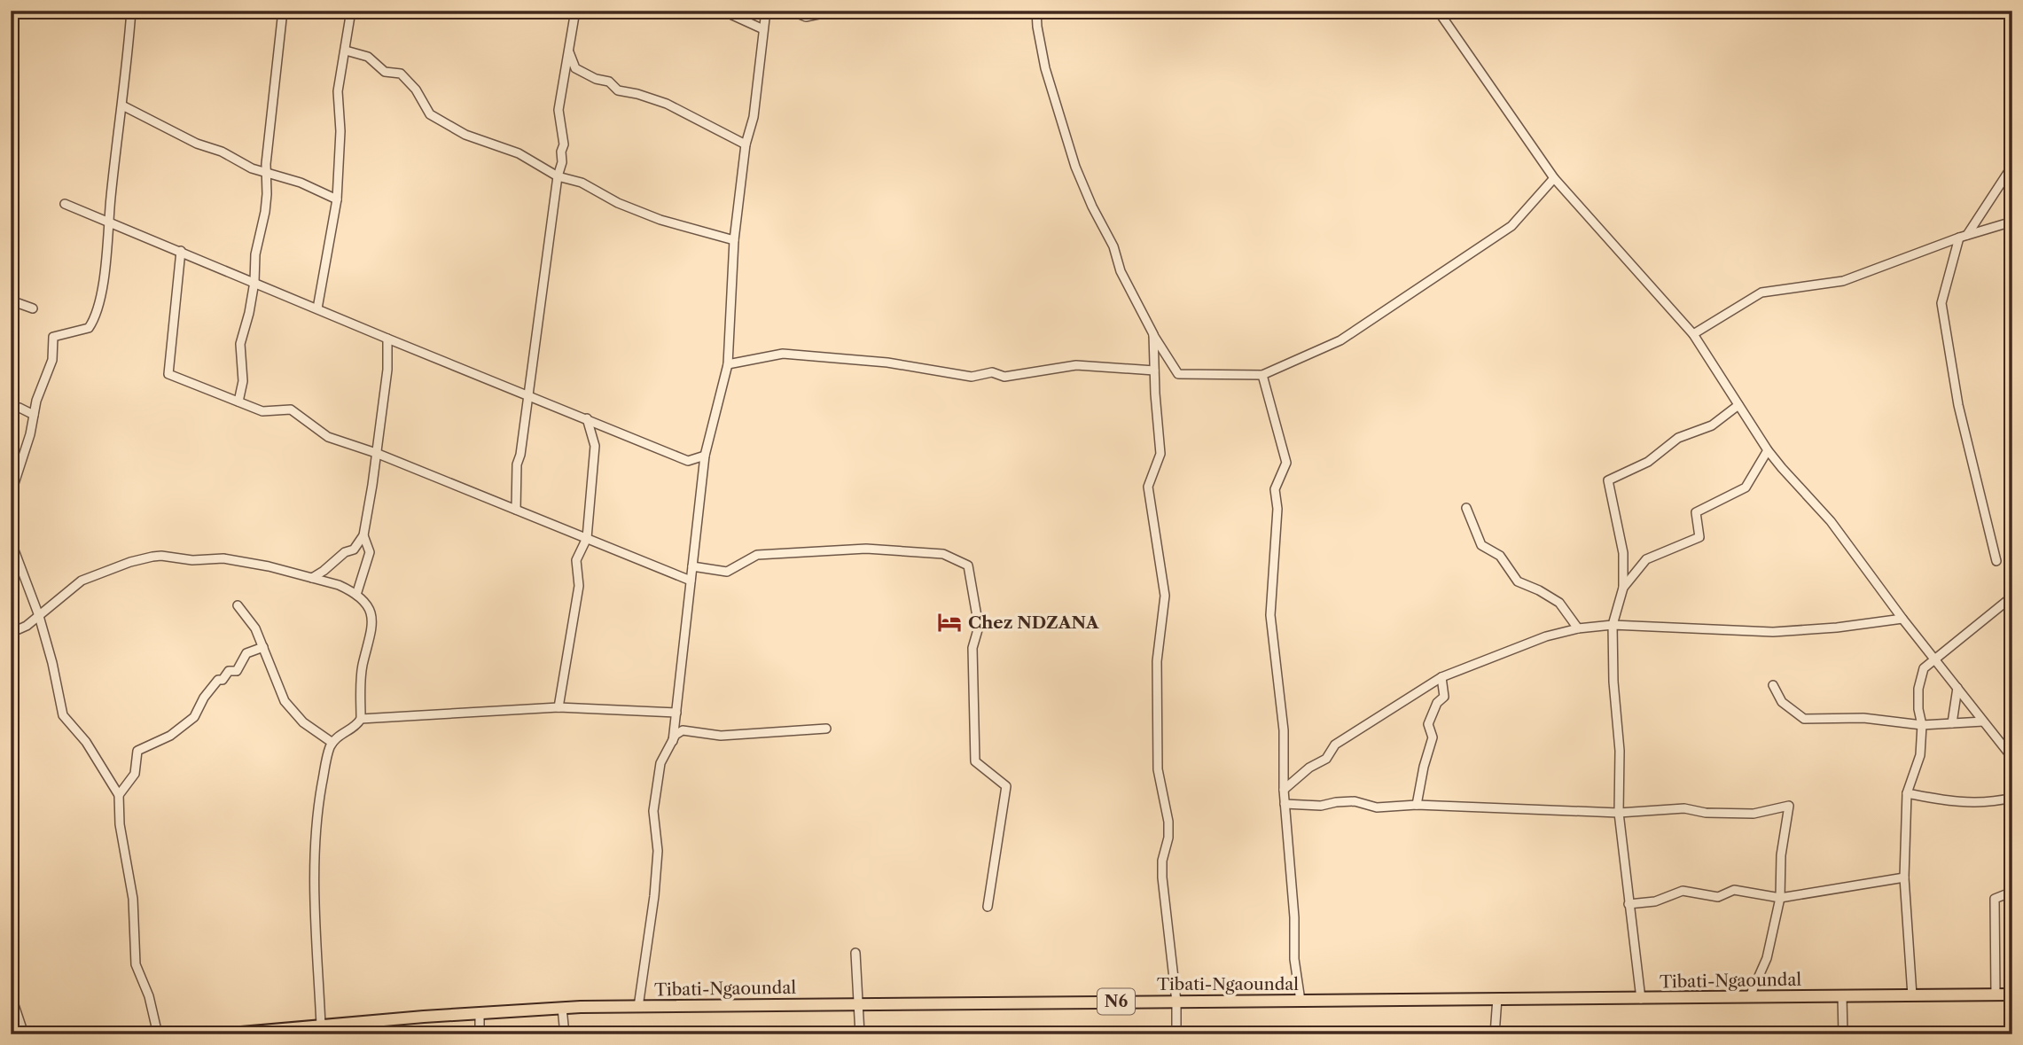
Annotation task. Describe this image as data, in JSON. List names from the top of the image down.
{
  "streets": {
    "highway": ["Tibati-Ngaoundal", "N6"]
  },
  "places": {
    "hotel": ["Chez NDZANA"]
  }
}
